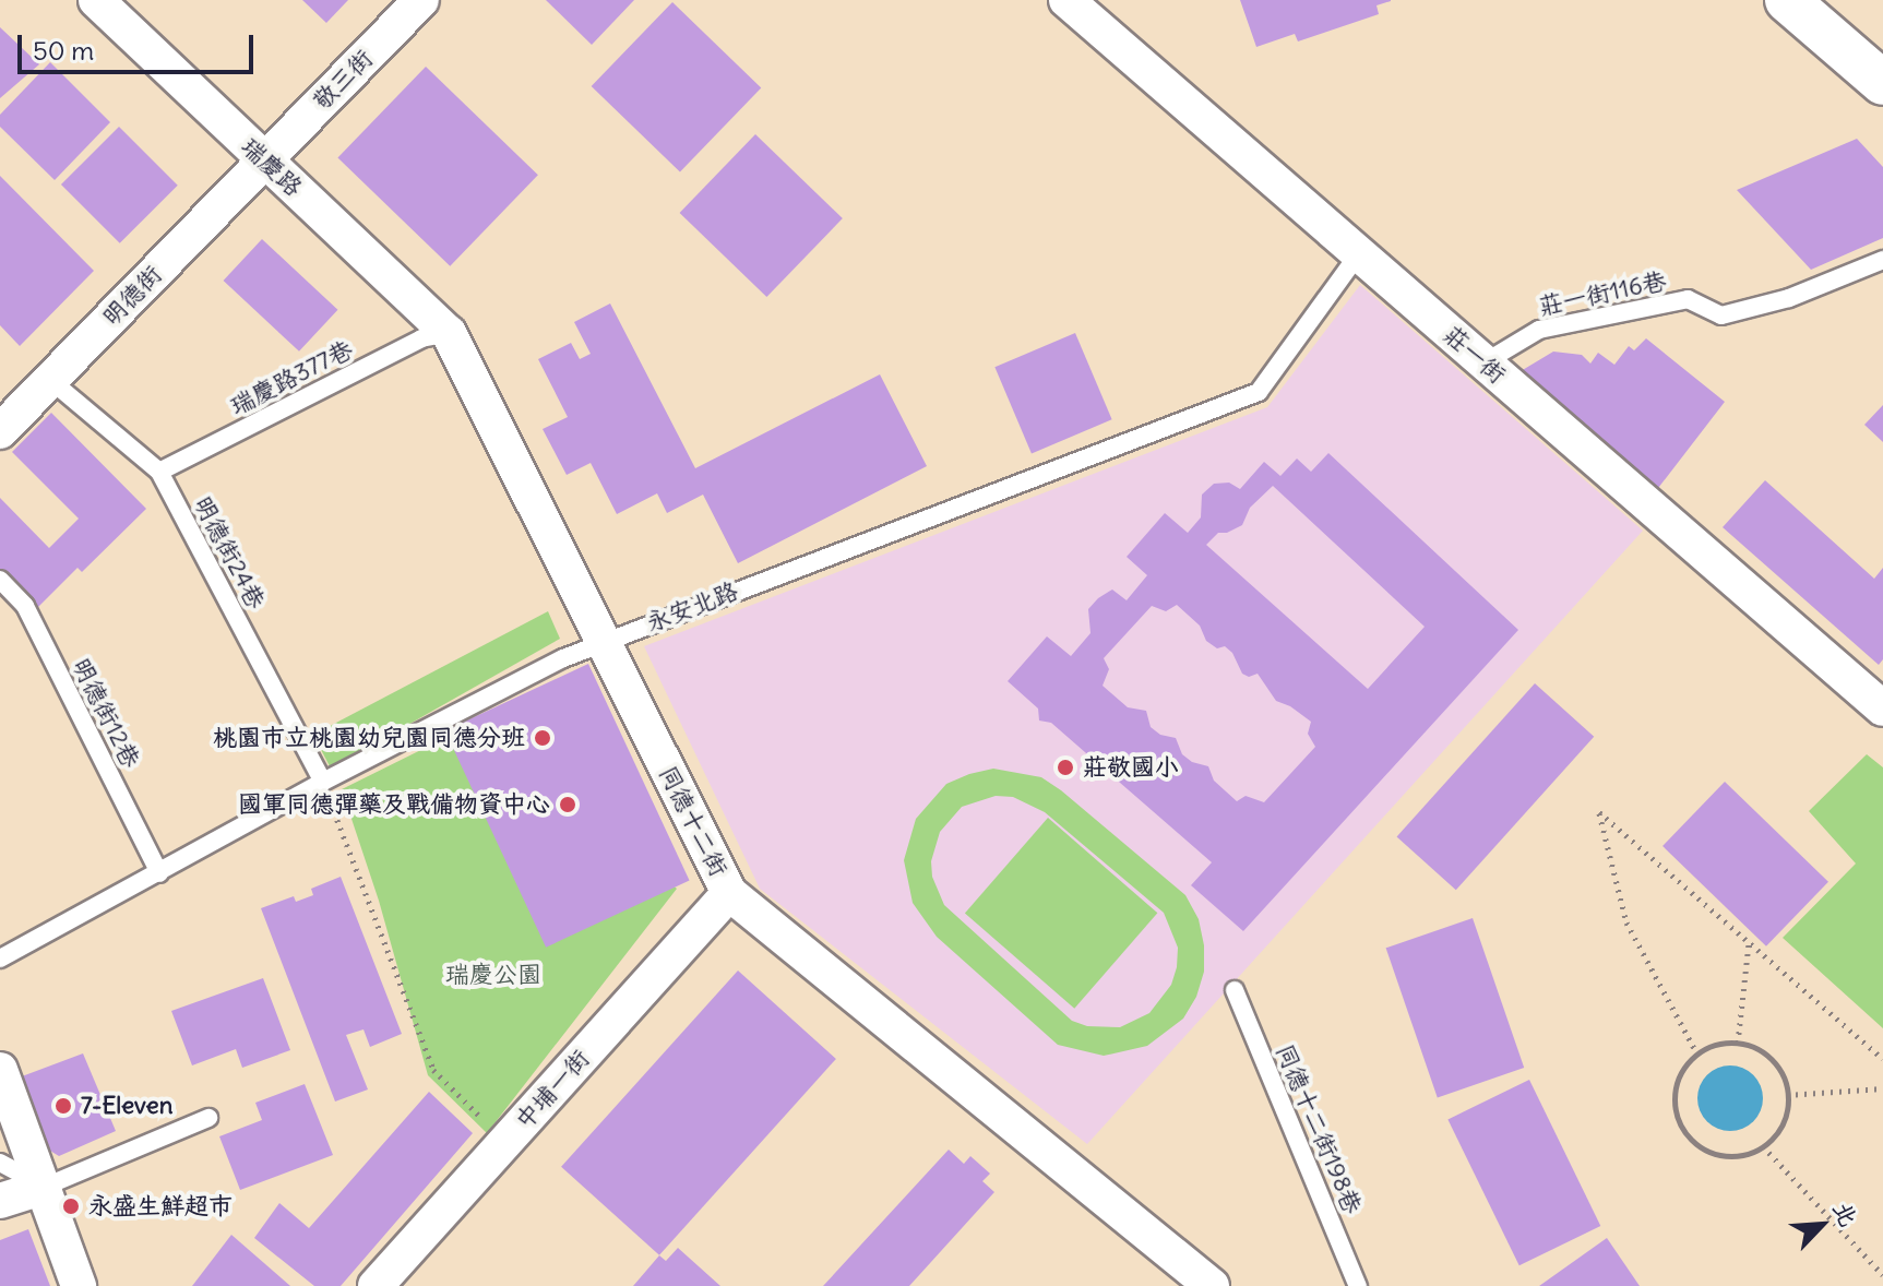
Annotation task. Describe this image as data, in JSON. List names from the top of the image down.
{
  "streets": {
    "street": [
      "敬三街",
      "瑞慶路",
      "明德街",
      "莊一街",
      "同德十二街",
      "中埔一街"
    ],
    "lane": [
      "莊一街116巷",
      "瑞慶路377巷",
      "明德街24巷",
      "永安北路",
      "明德街12巷",
      "同德十二街198巷"
    ]
  },
  "crossings": [
    ["敬三街", "瑞慶路"],
    ["敬三街", "明德街"],
    ["瑞慶路", "明德街"],
    ["瑞慶路", "瑞慶路377巷"],
    ["瑞慶路", "同德十二街"],
    ["莊一街116巷", "莊一街"],
    ["明德街", "明德街24巷"],
    ["莊一街", "永安北路"],
    ["瑞慶路377巷", "明德街24巷"],
    ["瑞慶路377巷", "同德十二街"],
    ["明德街24巷", "永安北路"],
    ["永安北路", "明德街12巷"],
    ["永安北路", "同德十二街"],
    ["同德十二街", "中埔一街"]
  ],
  "parks": ["瑞慶公園"],
  "places": [
    "桃園市立桃園幼兒園同德分班",
    "莊敬國小",
    "國軍同德彈藥及戰備物資中心",
    "7-Eleven",
    "永盛生鮮超市"
  ],
  "scale_bar": "50 m",
  "north": "top right"
}
